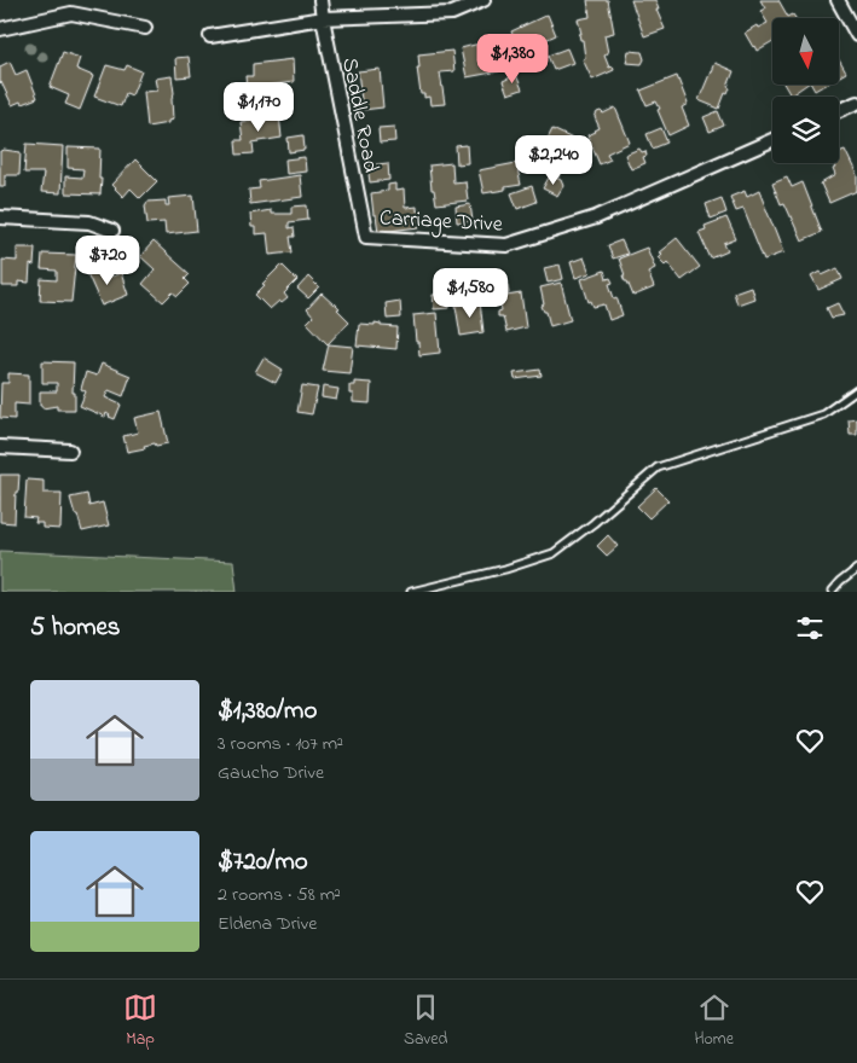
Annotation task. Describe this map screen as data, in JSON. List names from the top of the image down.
{
  "streets": {
    "street": ["Saddle Road", "Carriage Drive"]
  },
  "crossings": [
    ["Saddle Road", "Carriage Drive"]
  ],
  "north": "bottom",
  "page": {
    "price": [
      "$1,380",
      "$1,170",
      "$2,240",
      "$720",
      "$1,580"
    ],
    "heading": "5 homes",
    "list": [
      {
        "name": "$1,380/mo",
        "note": "3 rooms · 107 m² · Gaucho Drive"
      },
      {
        "name": "$720/mo",
        "note": "2 rooms · 58 m² · Eldena Drive"
      }
    ],
    "tabs": ["Map", "Saved", "Home"]
  }
}
